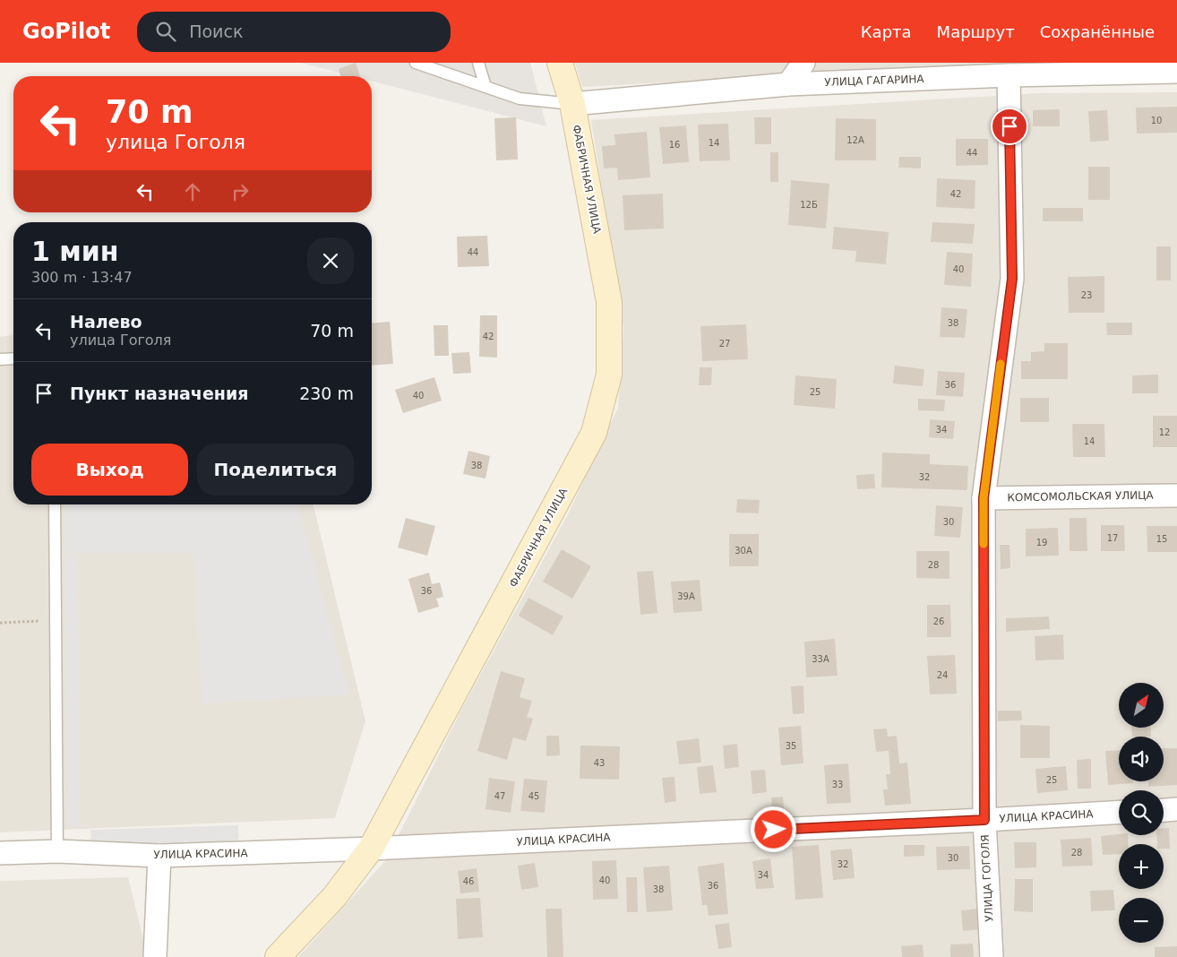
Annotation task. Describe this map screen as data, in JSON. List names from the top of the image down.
{
  "streets": {
    "street": [
      "УЛИЦА ГАГАРИНА",
      "ФАБРИЧНАЯ УЛИЦА",
      "КОМСОМОЛЬСКАЯ УЛИЦА",
      "УЛИЦА КРАСИНА",
      "УЛИЦА ГОГОЛЯ"
    ]
  },
  "crossings": [
    ["УЛИЦА ГАГАРИНА", "ФАБРИЧНАЯ УЛИЦА"],
    ["УЛИЦА ГАГАРИНА", "УЛИЦА ГОГОЛЯ"],
    ["ФАБРИЧНАЯ УЛИЦА", "УЛИЦА КРАСИНА"],
    ["КОМСОМОЛЬСКАЯ УЛИЦА", "УЛИЦА ГОГОЛЯ"],
    ["УЛИЦА КРАСИНА", "УЛИЦА ГОГОЛЯ"]
  ],
  "house_numbers": [
    "10",
    "12А",
    "14",
    "16",
    "44",
    "42",
    "12Б",
    "44",
    "40",
    "23",
    "38",
    "42",
    "27",
    "36",
    "25",
    "40",
    "34",
    "12",
    "14",
    "38",
    "32",
    "30",
    "17",
    "15",
    "19",
    "30А",
    "28",
    "36",
    "39А",
    "26",
    "33А",
    "24",
    "35",
    "43",
    "25",
    "33",
    "47",
    "45",
    "28",
    "30",
    "32",
    "34",
    "40",
    "46",
    "36",
    "38"
  ],
  "north": "top right",
  "page": {
    "header": "GoPilot",
    "search": "Поиск",
    "nav": ["Карта", "Маршрут", "Сохранённые"],
    "turn": ["70 m", "улица Гоголя"],
    "heading": ["1 мин", "300 m · 13:47"],
    "list": [
      {
        "name": "Налево",
        "note": "улица Гоголя",
        "value": "70 m"
      },
      {
        "name": "Пункт назначения",
        "value": "230 m"
      }
    ],
    "buttons": ["Выход", "Поделиться"],
    "map_buttons": ["+", "−"]
  }
}
